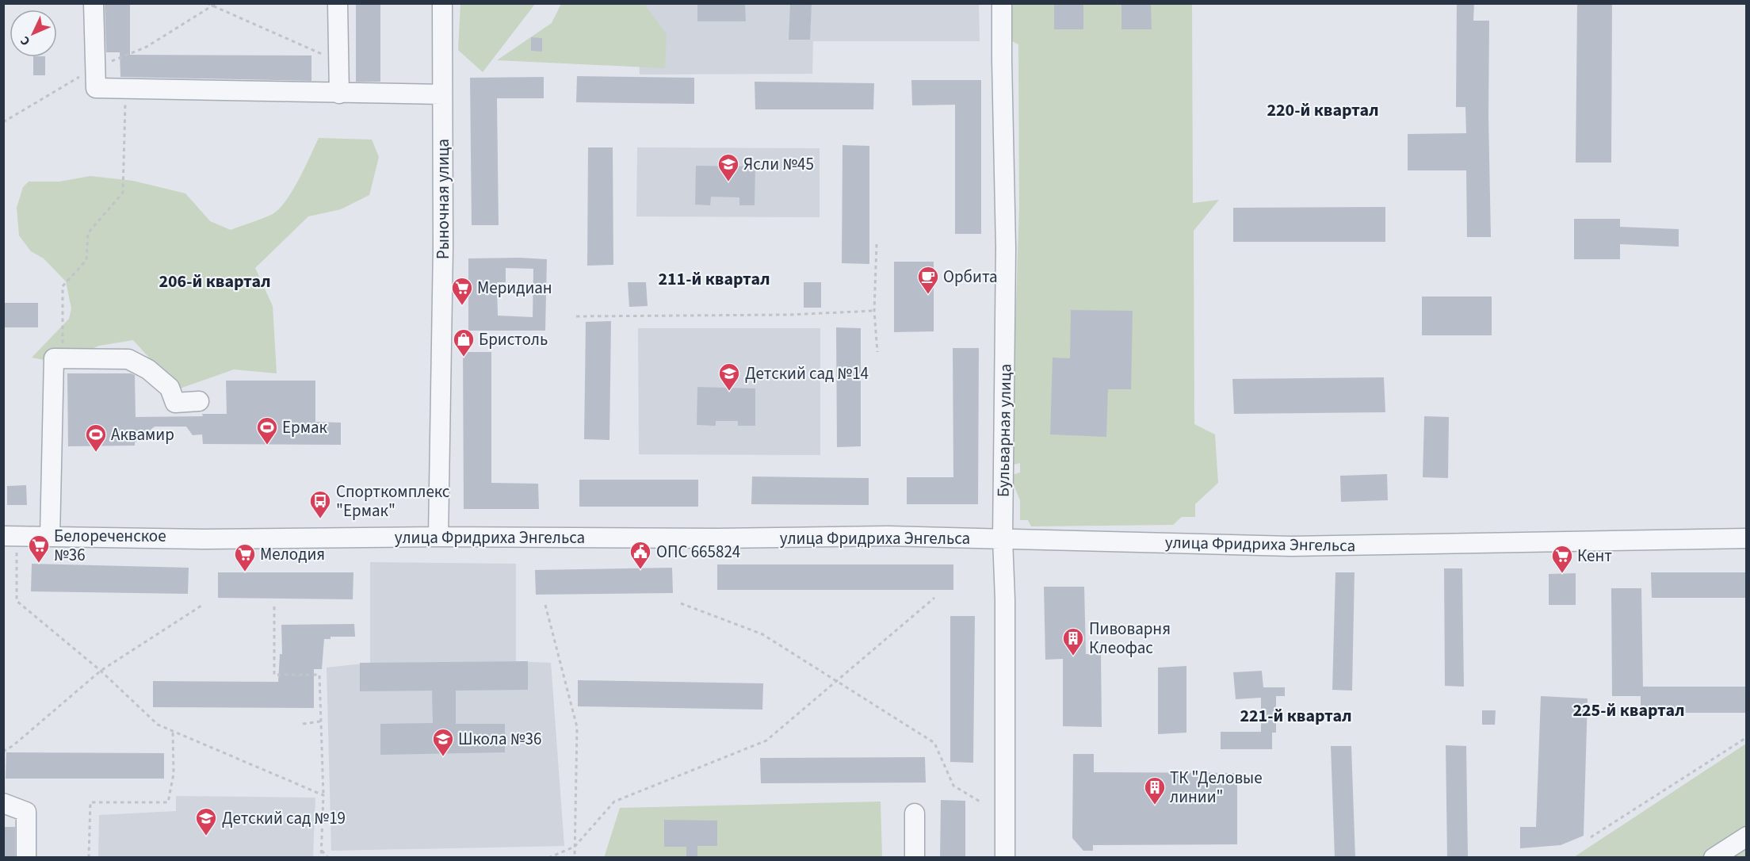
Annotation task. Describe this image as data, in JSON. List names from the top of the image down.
{
  "streets": {
    "street": ["Рыночная улица", "Бульварная улица", "улица Фридриха Энгельса"]
  },
  "crossings": [
    ["Рыночная улица", "улица Фридриха Энгельса"],
    ["Бульварная улица", "улица Фридриха Энгельса"]
  ],
  "districts": [
    "220-й квартал",
    "211-й квартал",
    "206-й квартал",
    "225-й квартал",
    "221-й квартал"
  ],
  "places": {
    "school or university": [
      "Ясли №45",
      "Детский сад №14",
      "Школа №36",
      "Детский сад №19"
    ],
    "cafe": ["Орбита"],
    "supermarket": [
      "Меридиан",
      "Белореченское №36",
      "Мелодия",
      "Кент"
    ],
    "shop": ["Бристоль"],
    "sports": ["Ермак", "Аквамир"],
    "bus stop": ["Спорткомплекс \"Ермак\""],
    "public building": ["ОПС 665824"],
    "building": ["Пивоварня Клеофас", "ТК \"Деловые линии\""]
  },
  "north": "bottom left"
}
